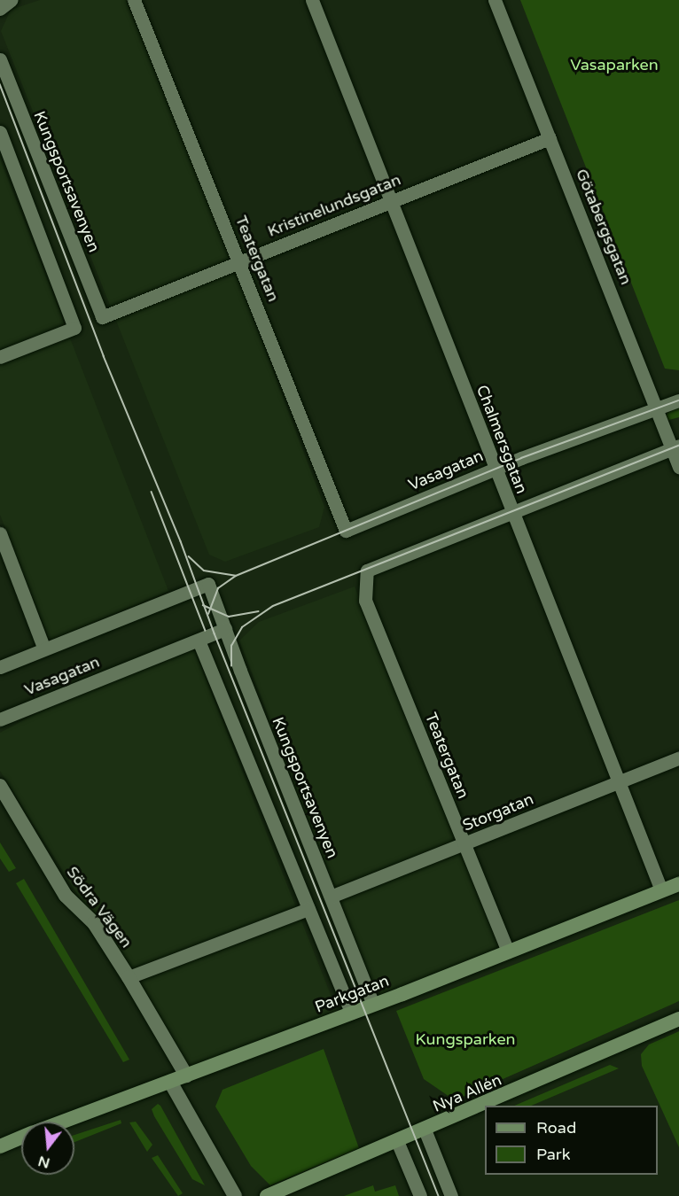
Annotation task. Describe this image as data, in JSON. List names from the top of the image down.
{
  "streets": {
    "main road": ["Parkgatan", "Nya Allén"],
    "street": [
      "Kungsportsavenyen",
      "Kristinelundsgatan",
      "Götabergsgatan",
      "Teatergatan",
      "Chalmersgatan",
      "Vasagatan",
      "Storgatan",
      "Södra Vägen"
    ]
  },
  "crossings": [
    ["Kungsportsavenyen", "Kristinelundsgatan"],
    ["Kungsportsavenyen", "Vasagatan"],
    ["Kungsportsavenyen", "Storgatan"],
    ["Kungsportsavenyen", "Parkgatan"],
    ["Kristinelundsgatan", "Götabergsgatan"],
    ["Kristinelundsgatan", "Teatergatan"],
    ["Kristinelundsgatan", "Chalmersgatan"],
    ["Götabergsgatan", "Vasagatan"],
    ["Teatergatan", "Chalmersgatan"],
    ["Teatergatan", "Vasagatan"],
    ["Teatergatan", "Storgatan"],
    ["Teatergatan", "Parkgatan"],
    ["Chalmersgatan", "Vasagatan"],
    ["Chalmersgatan", "Storgatan"],
    ["Chalmersgatan", "Parkgatan"],
    ["Södra Vägen", "Parkgatan"]
  ],
  "parks": ["Vasaparken", "Kungsparken"],
  "legend": ["Road", "Park"],
  "north": "bottom"
}
